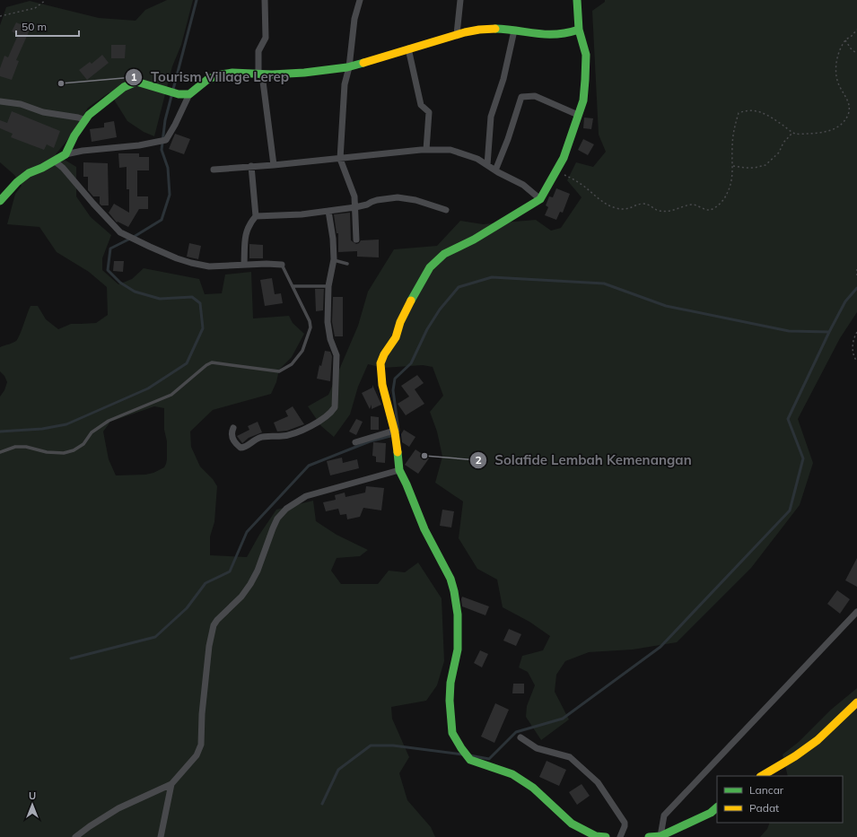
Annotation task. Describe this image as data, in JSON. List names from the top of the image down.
{
  "places": ["Tourism Village Lerep", "Solafide Lembah Kemenangan"],
  "legend": ["Lancar", "Padat"],
  "scale_bar": "50 m",
  "north": "top"
}
